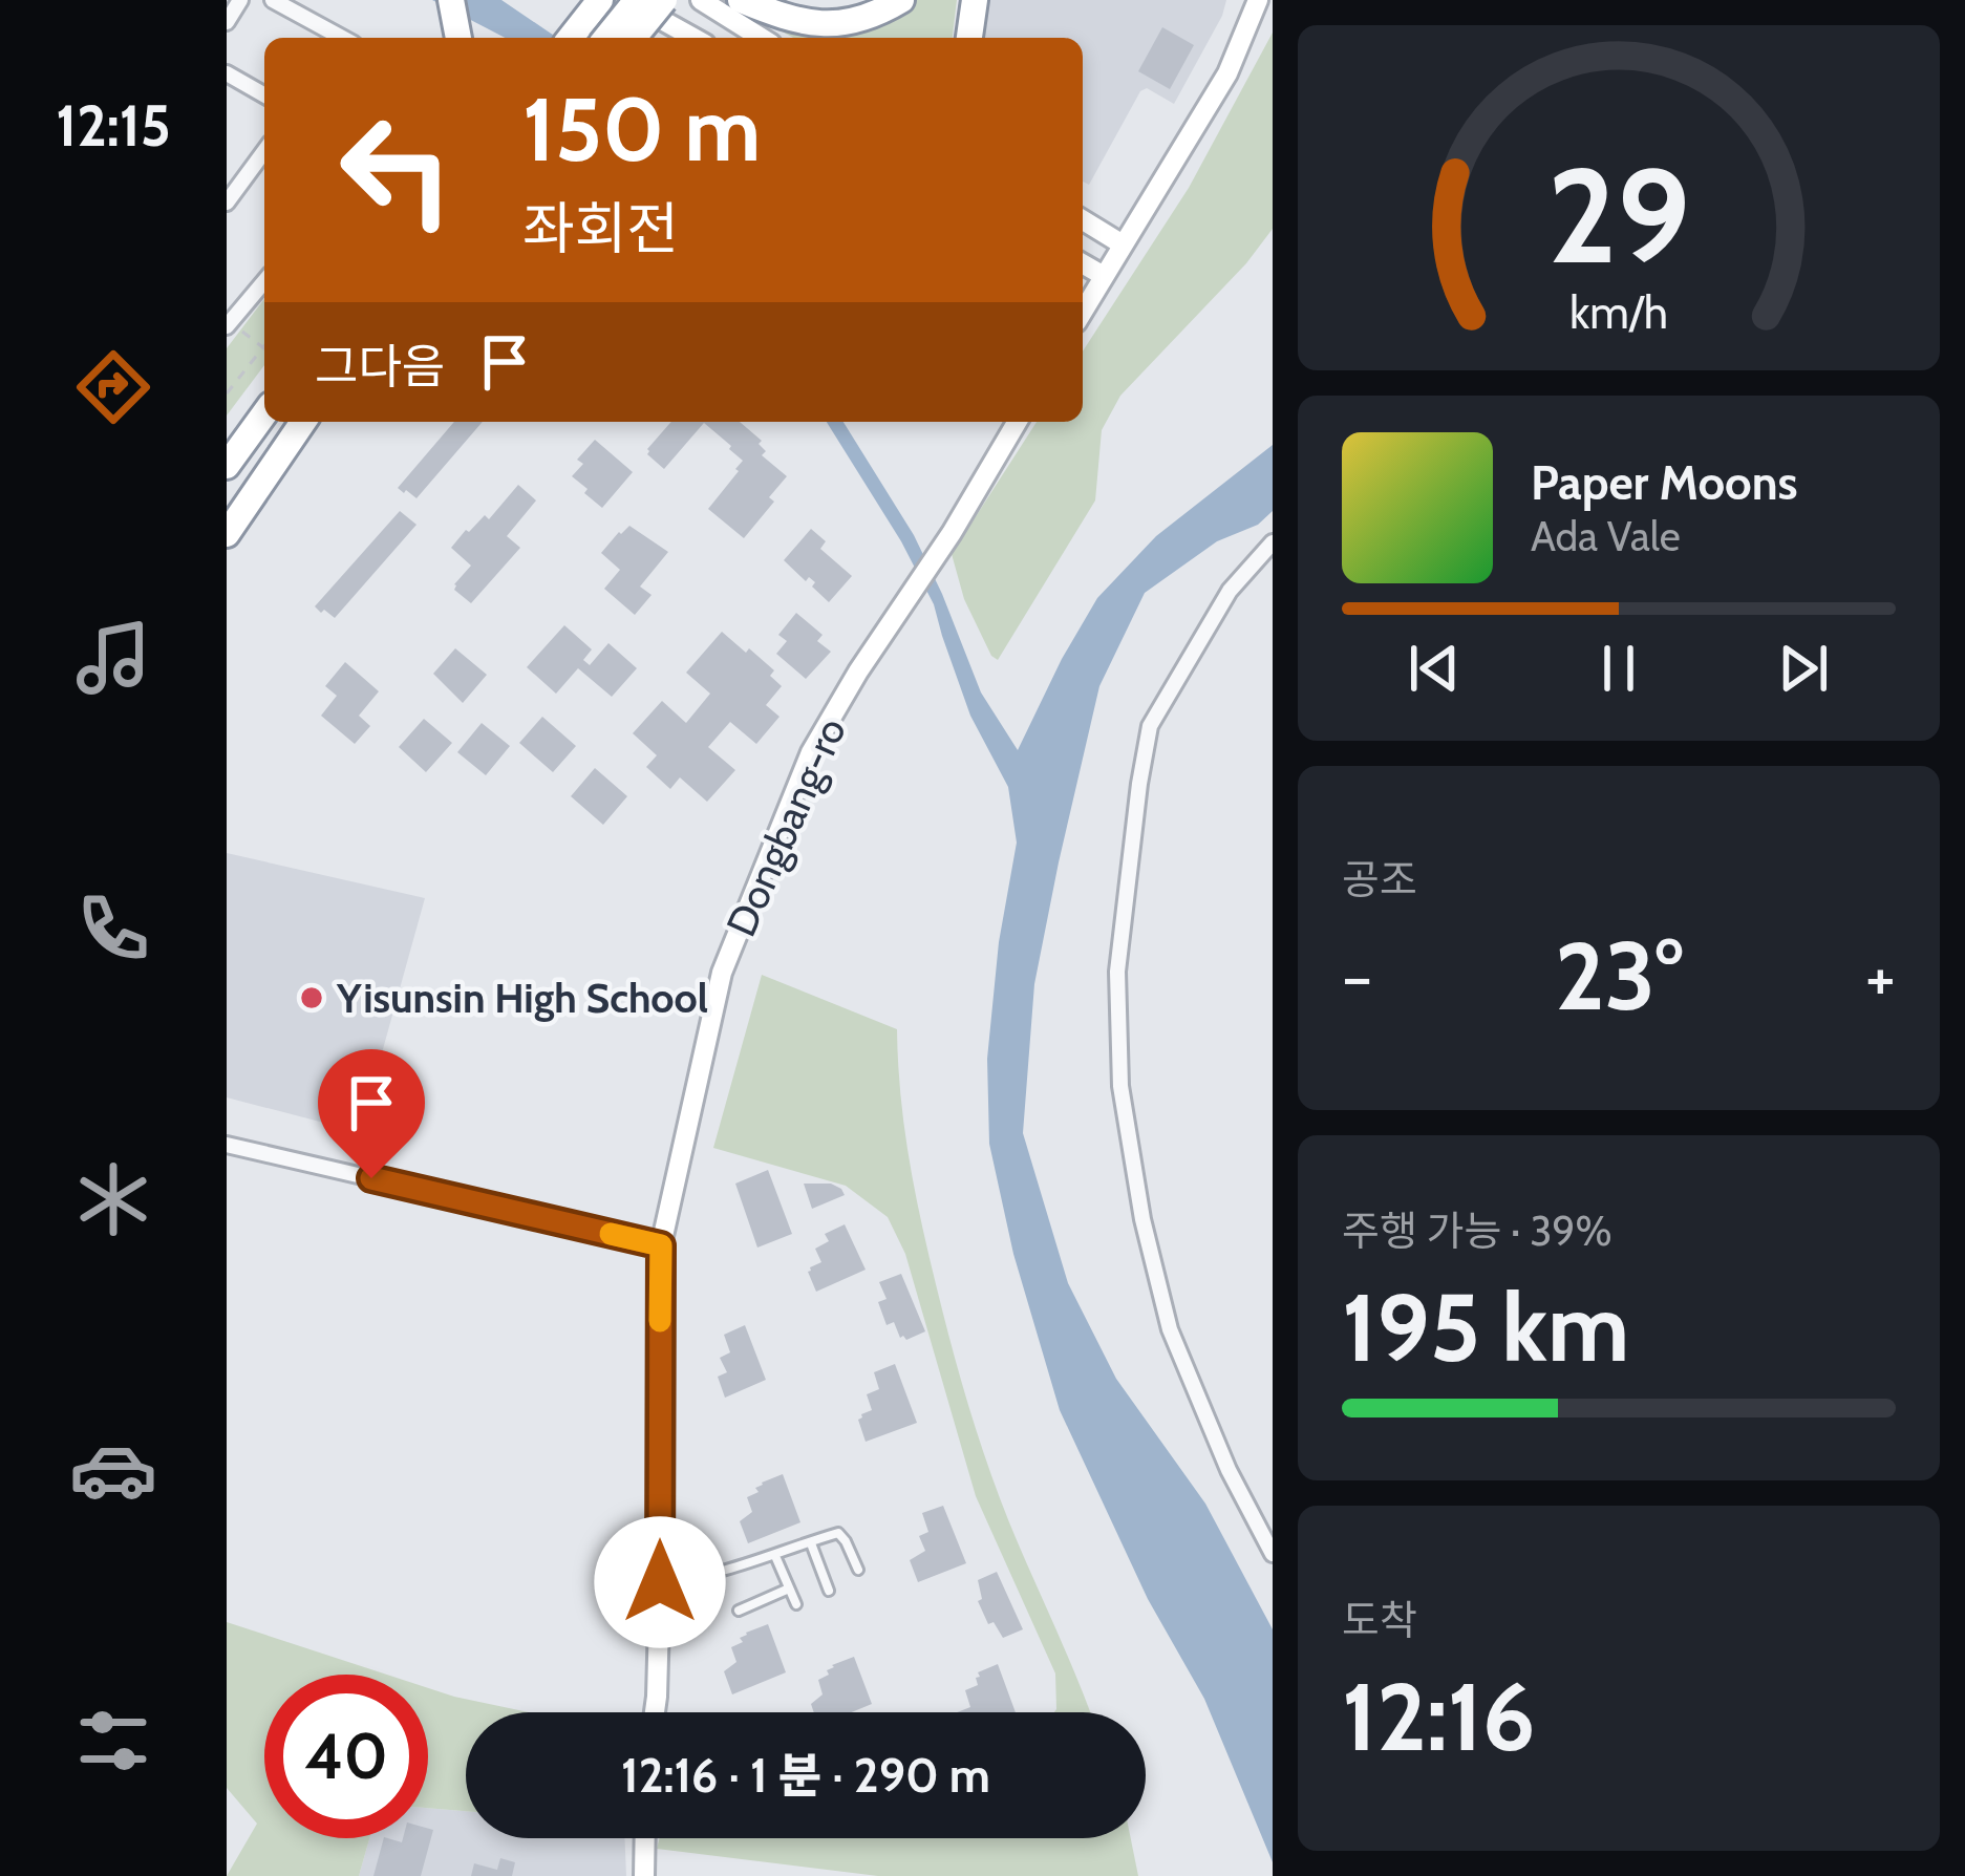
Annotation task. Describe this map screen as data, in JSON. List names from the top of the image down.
{
  "streets": {
    "street": ["Dongbang-ro"]
  },
  "places": ["Yisunsin High School"],
  "page": {
    "tabs": "12:15",
    "turn": ["150 m", "좌회전"],
    "then": "그다음",
    "song": ["Paper Moons", "Ada Vale"],
    "tile": [
      "공조",
      ["주행 가능 · 39%", "195 km"],
      ["도착", "12:16"]
    ],
    "heat": ["−", "23°", "+"],
    "limit": "40",
    "trip": "12:16 · 1 분 · 290 m",
    "gauge": ["29", "km/h"]
  }
}
